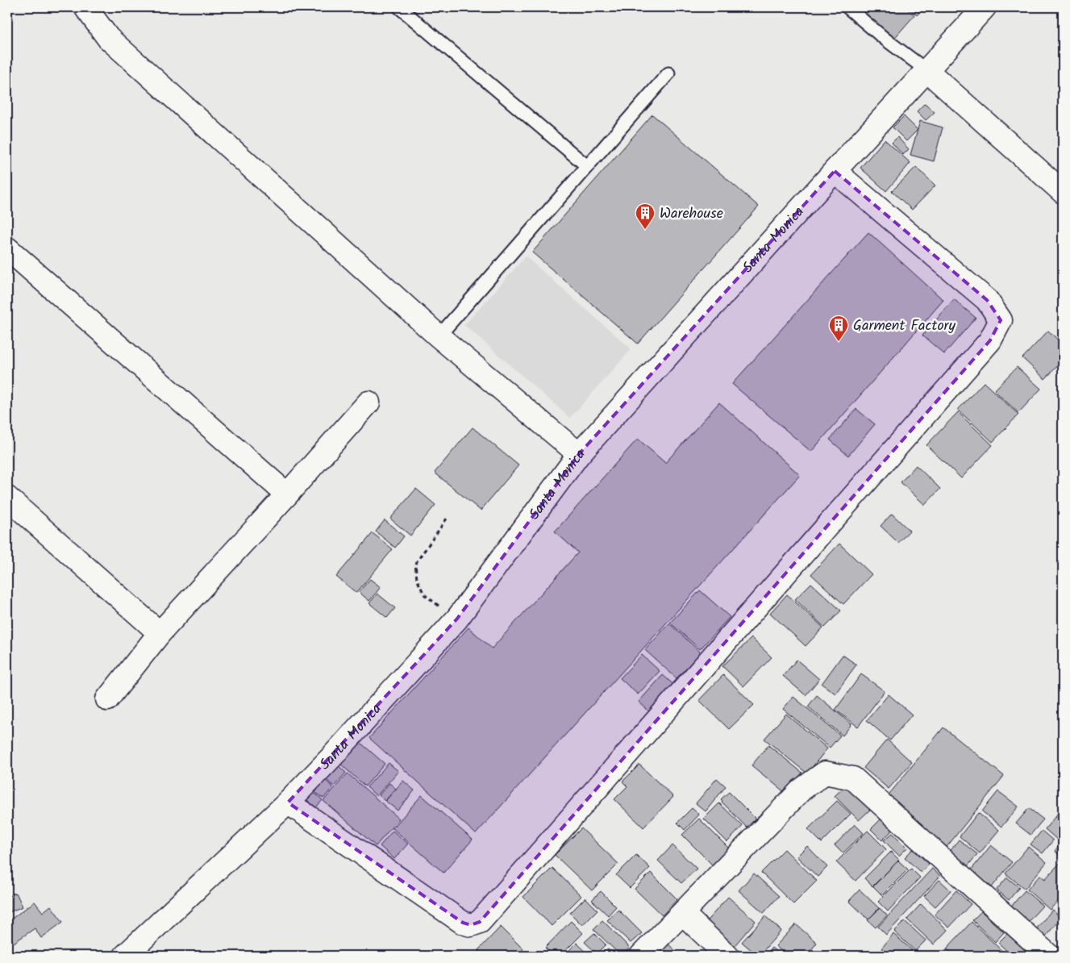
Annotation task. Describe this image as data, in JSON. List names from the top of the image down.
{
  "streets": {
    "street": ["Santa Monica"]
  },
  "places": {
    "building": ["Warehouse", "Garment Factory"]
  }
}
